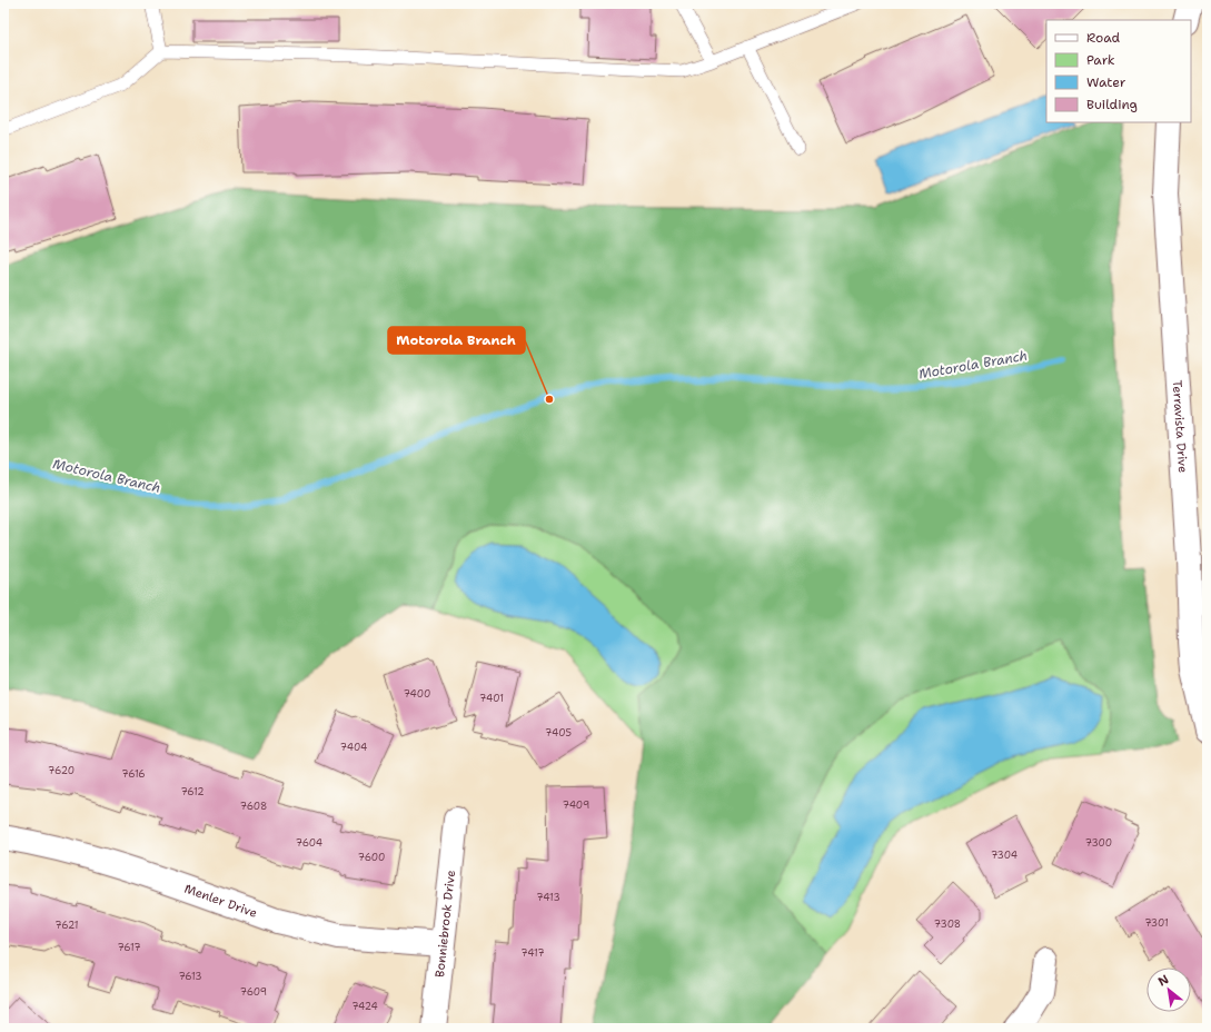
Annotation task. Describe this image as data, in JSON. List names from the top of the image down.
{
  "streets": {
    "street": ["Terravista Drive", "Menler Drive", "Bonniebrook Drive"]
  },
  "crossings": [
    ["Menler Drive", "Bonniebrook Drive"]
  ],
  "water": ["Motorola Branch"],
  "places": ["Motorola Branch"],
  "house_numbers": [
    "7400",
    "7401",
    "7405",
    "7404",
    "7620",
    "7616",
    "7612",
    "7409",
    "7608",
    "7604",
    "7300",
    "7304",
    "7600",
    "7413",
    "7301",
    "7308",
    "7621",
    "7617",
    "7417",
    "7613",
    "7609",
    "7424"
  ],
  "legend": [
    "Road",
    "Park",
    "Water",
    "Building"
  ],
  "north": "top left"
}
